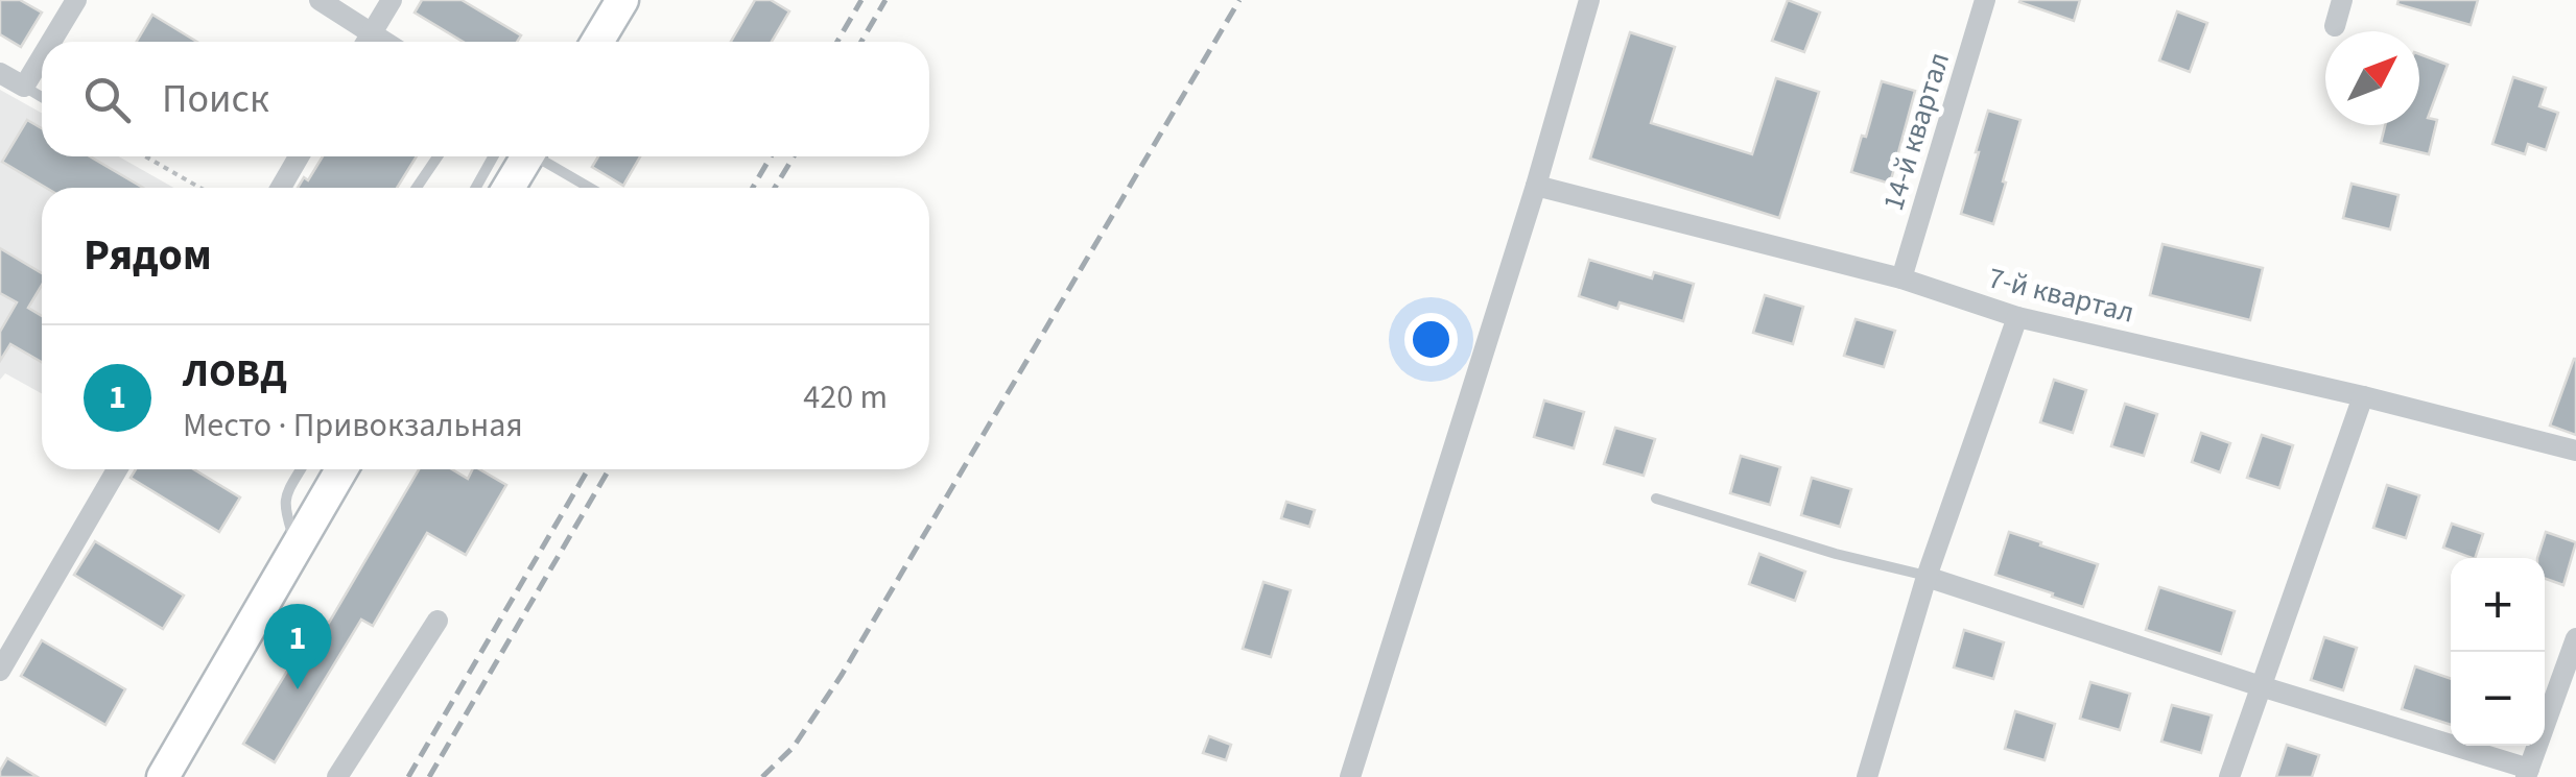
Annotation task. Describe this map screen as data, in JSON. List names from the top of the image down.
{
  "streets": {
    "street": ["14-й квартал", "7-й квартал"]
  },
  "crossings": [
    ["14-й квартал", "7-й квартал"]
  ],
  "north": "top right",
  "page": {
    "search": "Поиск",
    "heading": "Рядом",
    "list": [
      {
        "mark": "1",
        "name": "ЛОВД",
        "note": "Место · Привокзальная",
        "value": "420 m"
      }
    ],
    "map_buttons": ["+", "−"],
    "pins": "1"
  }
}
